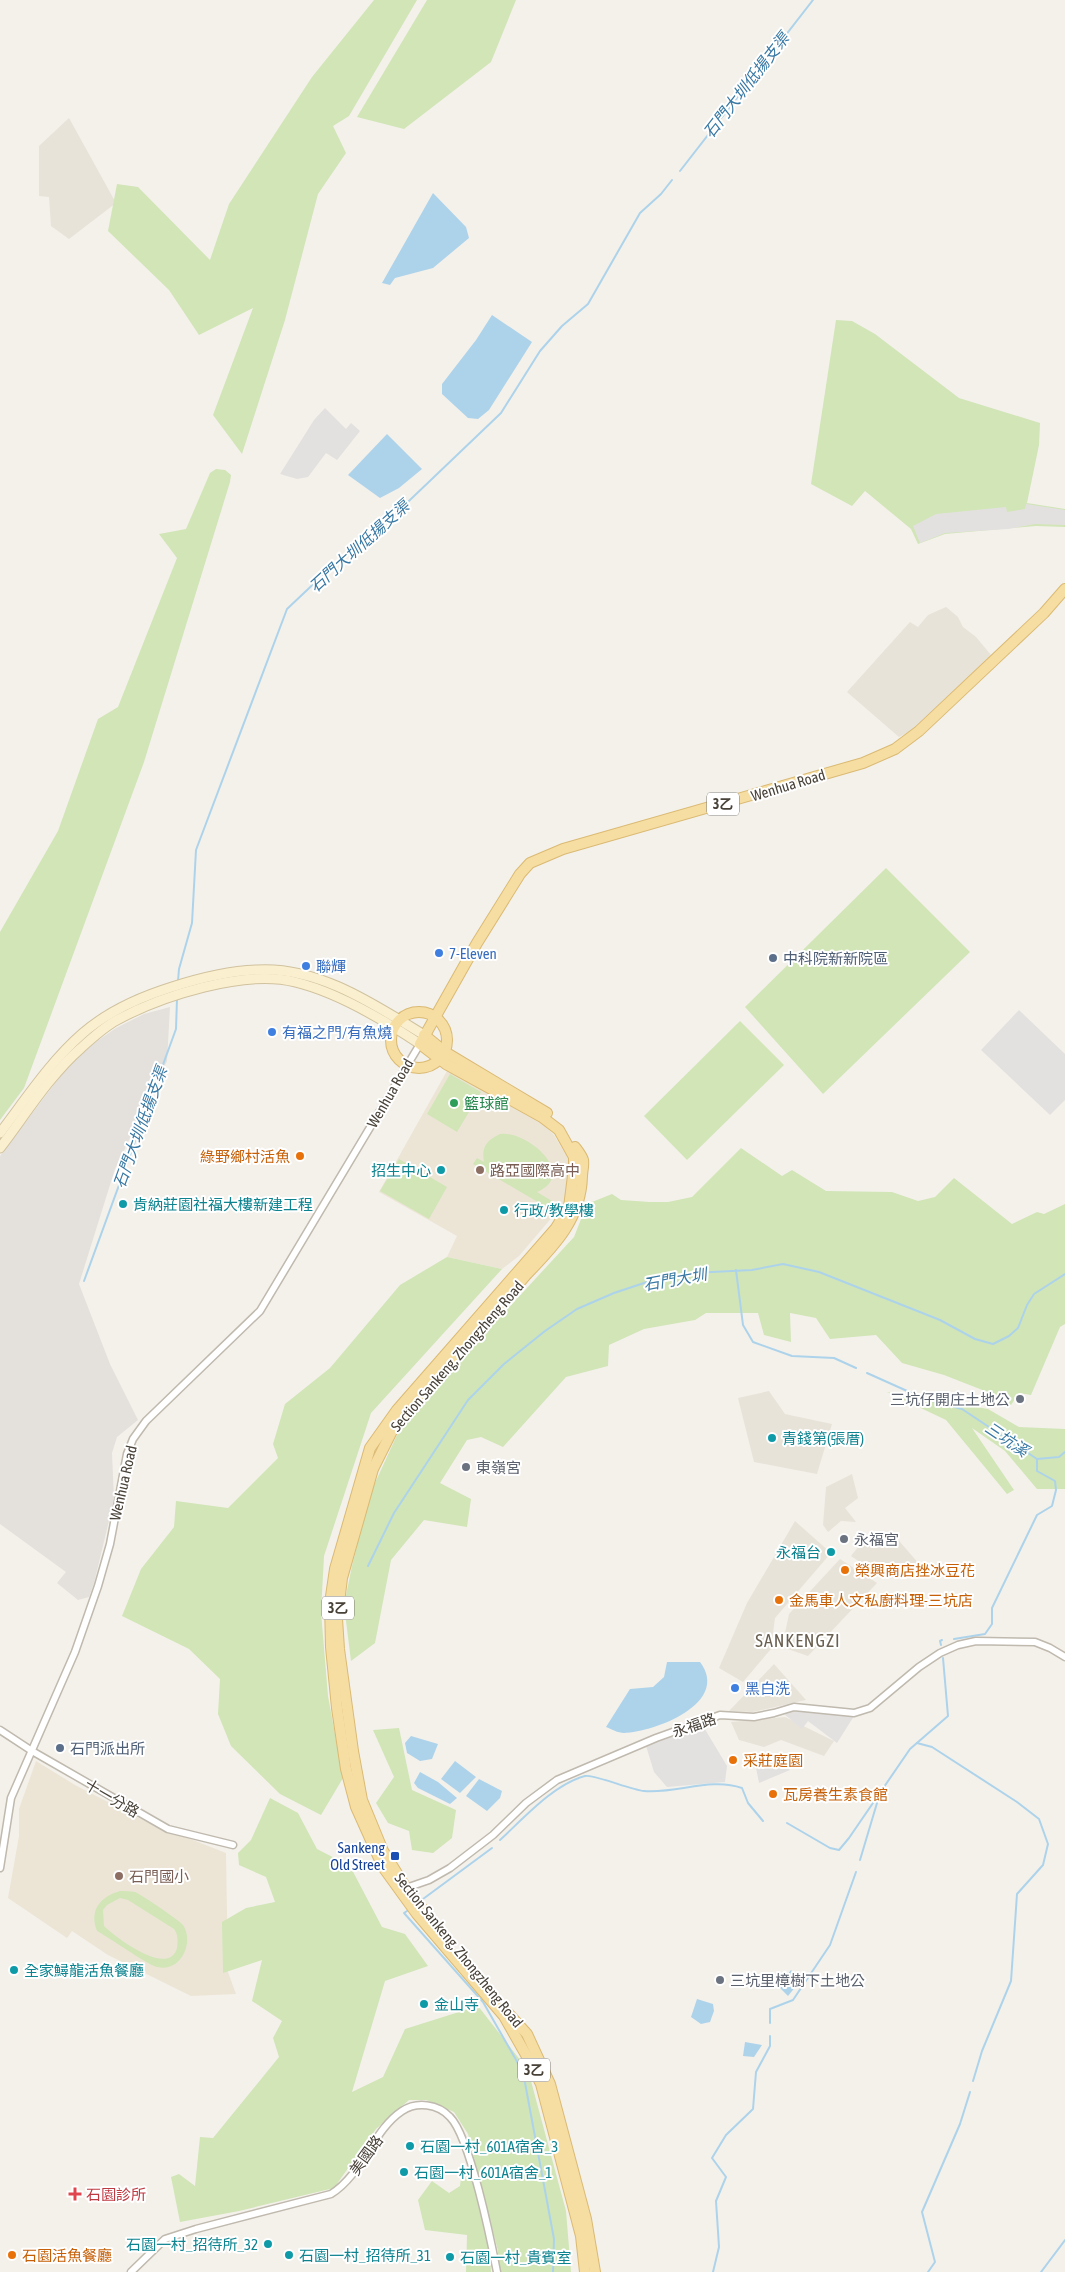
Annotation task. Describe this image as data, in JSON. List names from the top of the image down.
{
  "streets": {
    "main road": ["Wenhua Road", "3乙", "Section Sankeng, Zhongzheng Road"],
    "street": ["永福路", "十一分路", "美國路"]
  },
  "crossings": [
    ["Wenhua Road", "Section Sankeng, Zhongzheng Road"],
    ["Wenhua Road", "十一分路"],
    ["Section Sankeng, Zhongzheng Road", "永福路"]
  ],
  "districts": ["SANKENGZI"],
  "water": ["石門大圳低揚支渠", "石門大圳", "三坑溪"],
  "places": {
    "other": [
      "7-Eleven",
      "中科院新新院區",
      "聯輝",
      "有福之門/有魚燒",
      "籃球館",
      "綠野鄉村活魚",
      "招生中心",
      "路亞國際高中",
      "肯納莊園社福大樓新建工程",
      "行政/教學樓",
      "三坑仔開庄土地公",
      "青錢第(張厝)",
      "東嶺宮",
      "永福宮",
      "永福台",
      "榮興商店挫冰豆花",
      "金馬車人文私廚料理-三坑店",
      "黑白洗",
      "石門派出所",
      "采莊庭園",
      "瓦房養生素食館",
      "石門國小",
      "全家鱘龍活魚餐廳",
      "三坑里樟樹下土地公",
      "金山寺",
      "石園一村_601A宿舍_3",
      "石園一村_601A宿舍_1",
      "石園一村_招待所_32",
      "石園活魚餐廳",
      "石園一村_招待所_31",
      "石園一村_貴賓室"
    ],
    "transit": ["Sankeng Old Street"],
    "health": ["石園診所"]
  }
}
